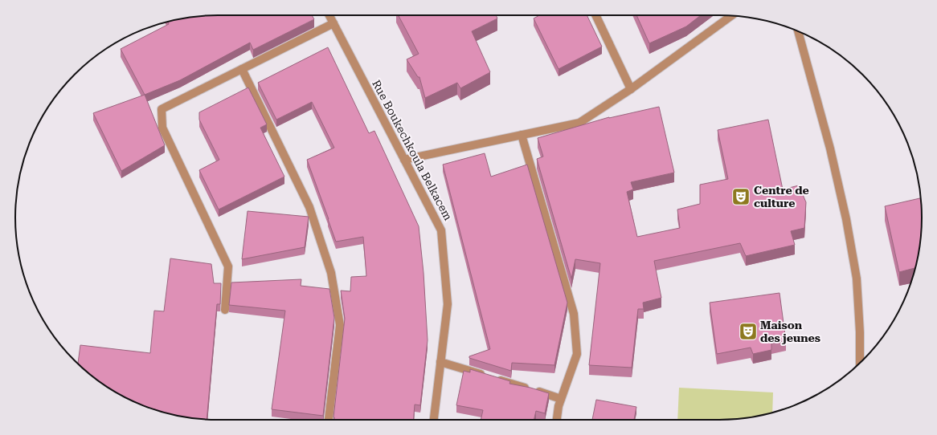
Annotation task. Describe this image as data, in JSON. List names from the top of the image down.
{
  "streets": {
    "street": ["Rue Boukechkoula Belkacem"]
  },
  "places": {
    "theatre": ["Centre de culture", "Maison des jeunes"]
  }
}
